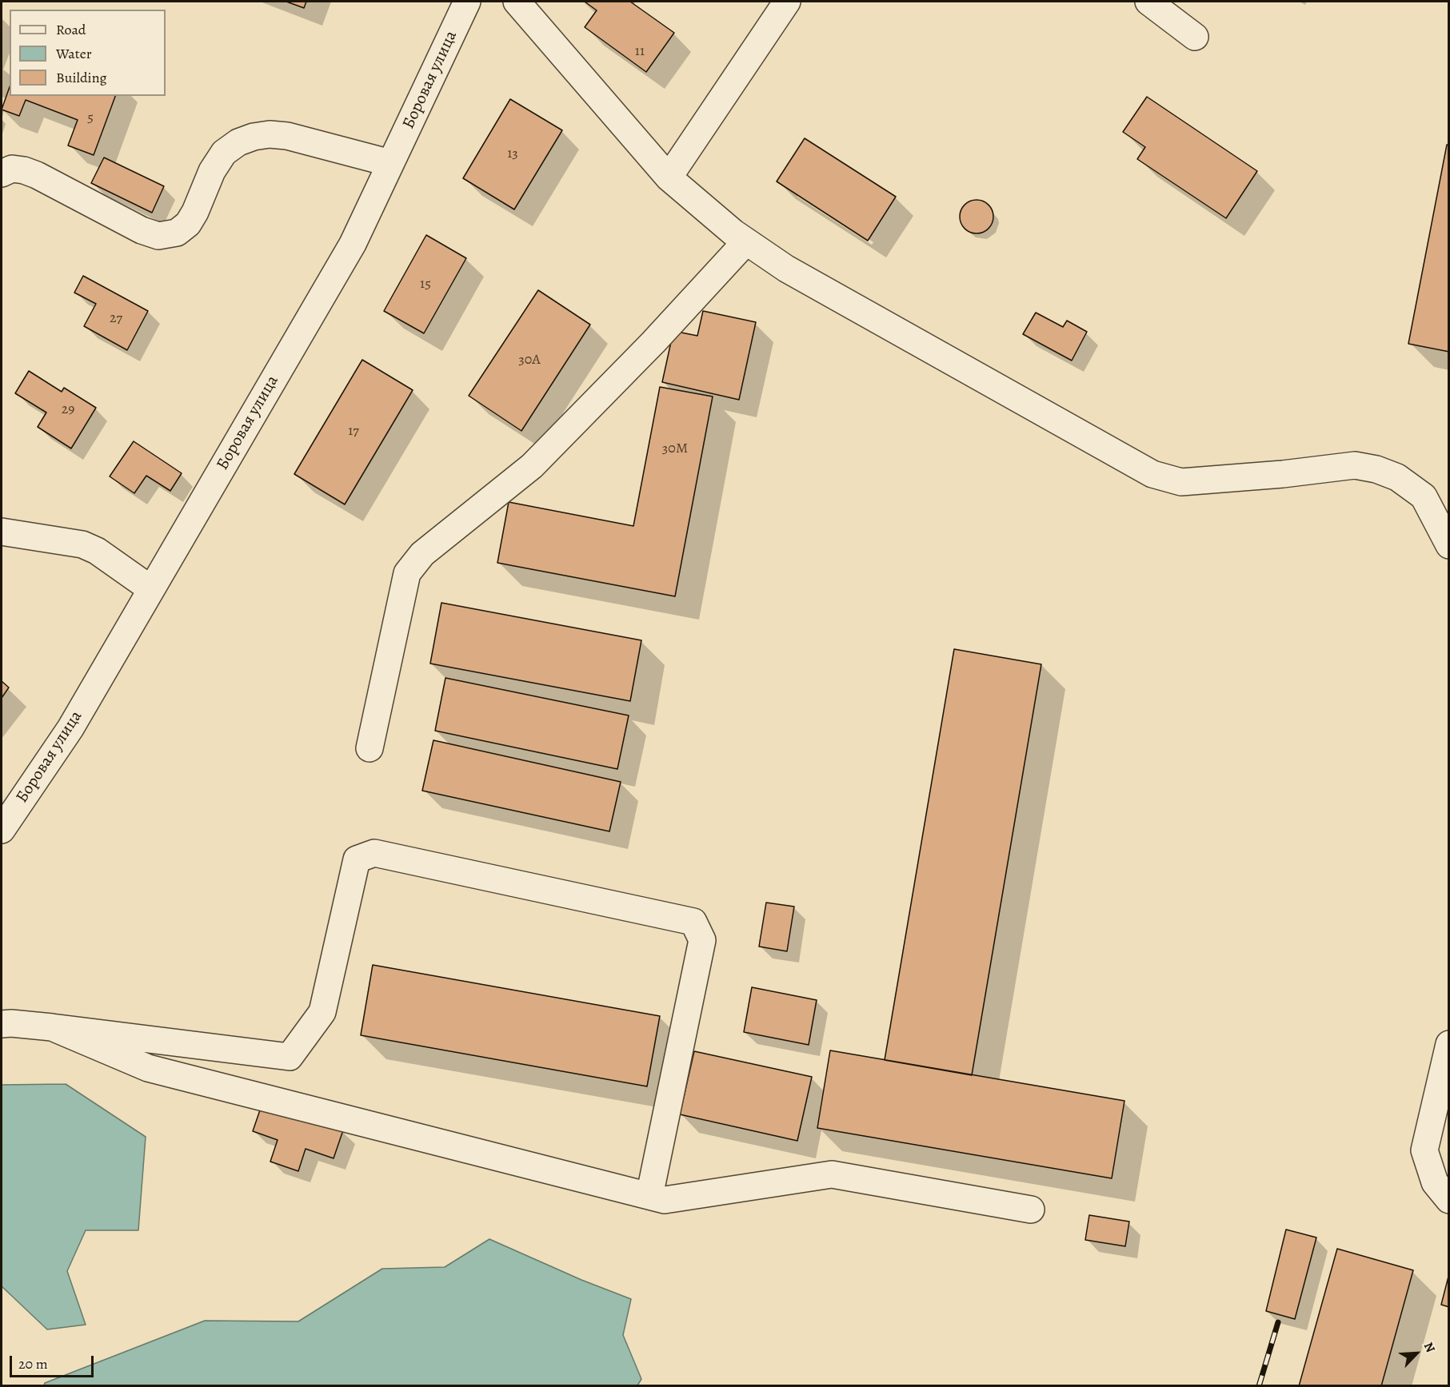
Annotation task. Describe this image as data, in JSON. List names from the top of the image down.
{
  "streets": {
    "street": ["Боровая улица"]
  },
  "house_numbers": [
    "11",
    "5",
    "13",
    "15",
    "27",
    "30А",
    "29",
    "17",
    "30М"
  ],
  "legend": ["Road", "Water", "Building"],
  "scale_bar": "20 m",
  "north": "top right"
}
